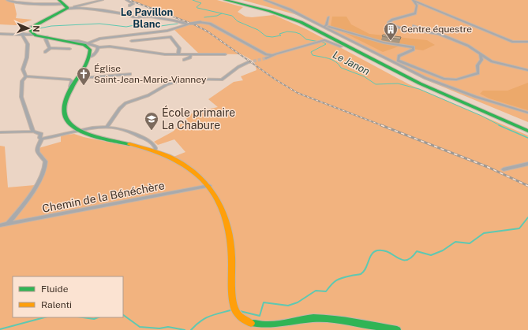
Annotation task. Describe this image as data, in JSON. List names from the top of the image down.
{
  "streets": {
    "street": ["Chemin de la Bénéchère"]
  },
  "districts": ["Le Pavillon Blanc"],
  "water": ["Le Janon"],
  "places": {
    "building": ["Centre équestre"],
    "church": ["Église Saint-Jean-Marie-Vianney"],
    "school or university": ["École primaire La Chabure"]
  },
  "legend": ["Fluide", "Ralenti"],
  "north": "right"
}
